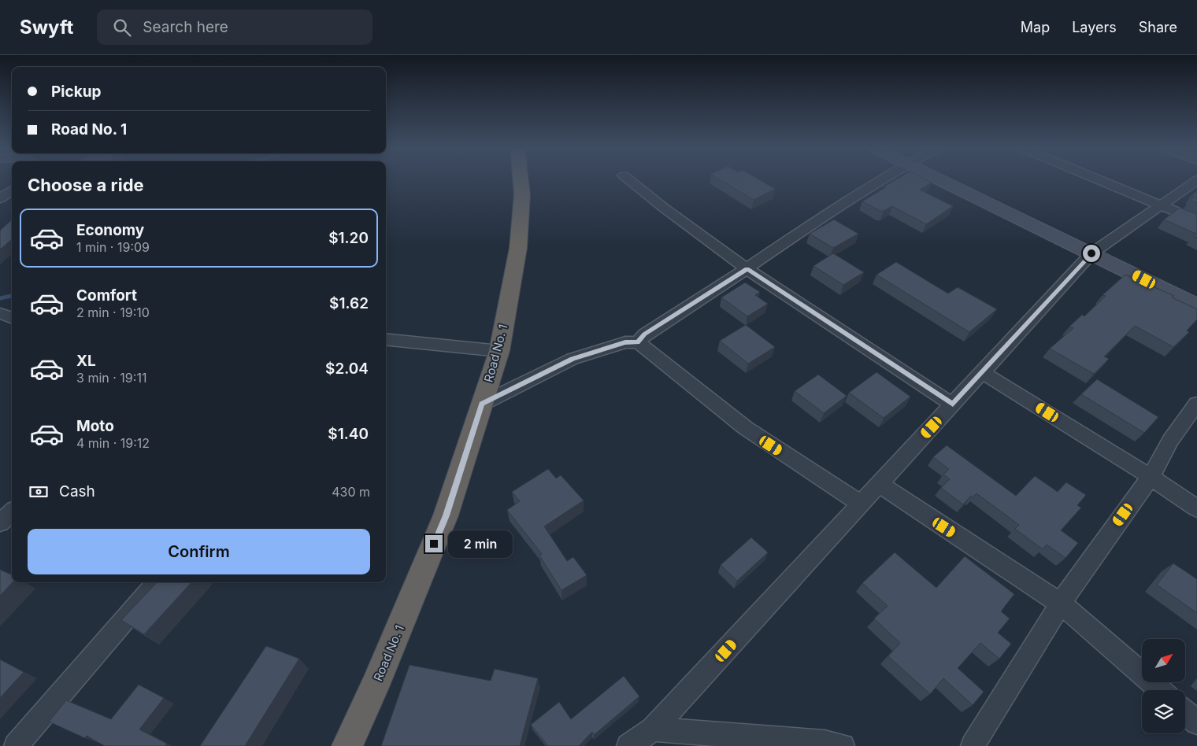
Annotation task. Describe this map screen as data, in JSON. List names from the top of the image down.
{
  "streets": {
    "highway": ["Road No. 1"]
  },
  "north": "top right",
  "page": {
    "header": "Swyft",
    "search": "Search here",
    "nav": ["Map", "Layers", "Share"],
    "banner": ["Pickup", "Road No. 1"],
    "heading": "Choose a ride",
    "list": [
      {
        "name": "Economy",
        "note": "1 min · 19:09",
        "value": "$1.20"
      },
      {
        "name": "Comfort",
        "note": "2 min · 19:10",
        "value": "$1.62"
      },
      {
        "name": "XL",
        "note": "3 min · 19:11",
        "value": "$2.04"
      },
      {
        "name": "Moto",
        "note": "4 min · 19:12",
        "value": "$1.40"
      }
    ],
    "pay": ["Cash", "430 m"],
    "buttons": "Confirm",
    "bubble": "2 min"
  }
}
